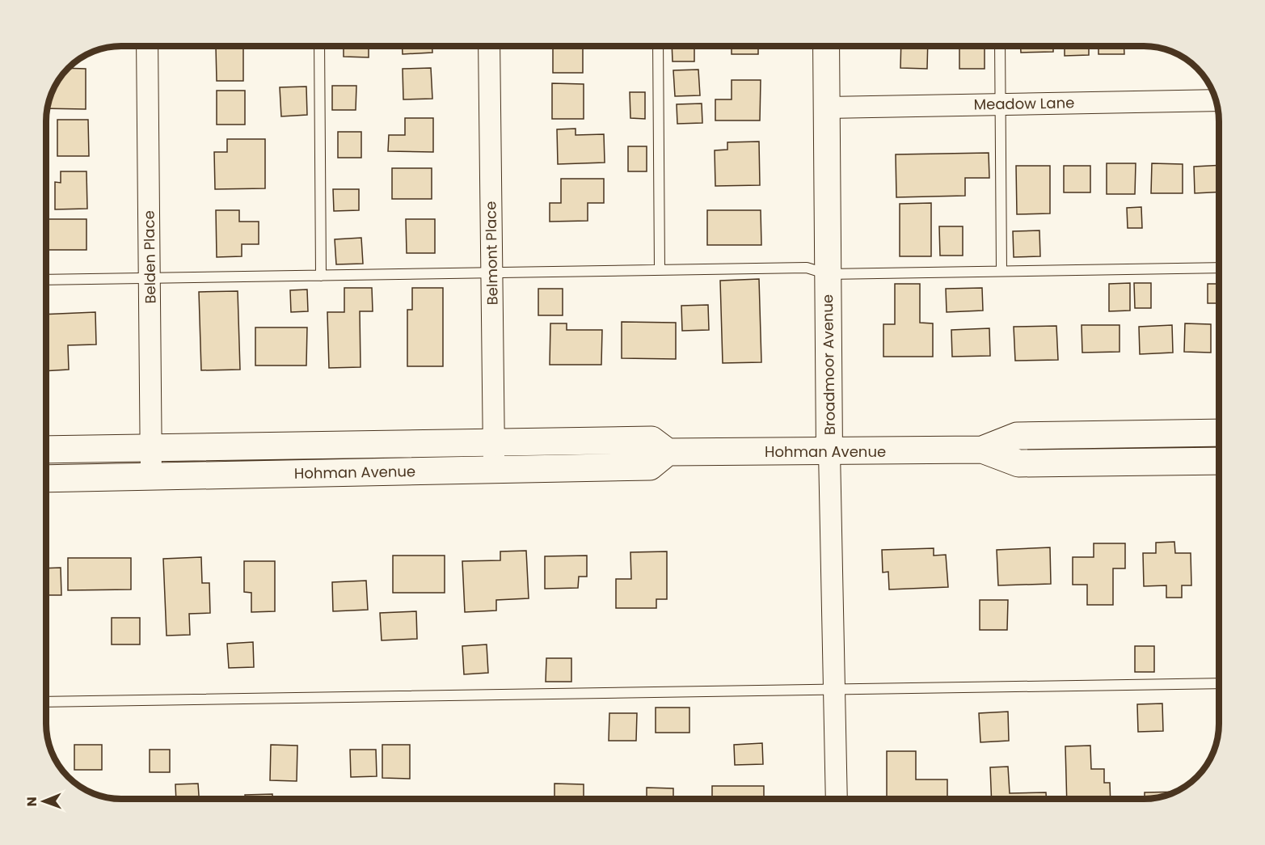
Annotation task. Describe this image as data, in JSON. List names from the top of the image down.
{
  "streets": {
    "main road": ["Hohman Avenue"],
    "street": [
      "Meadow Lane",
      "Belmont Place",
      "Belden Place",
      "Broadmoor Avenue"
    ]
  },
  "crossings": [
    ["Meadow Lane", "Broadmoor Avenue"],
    ["Belmont Place", "Hohman Avenue"],
    ["Belden Place", "Hohman Avenue"],
    ["Broadmoor Avenue", "Hohman Avenue"]
  ],
  "north": "left"
}
